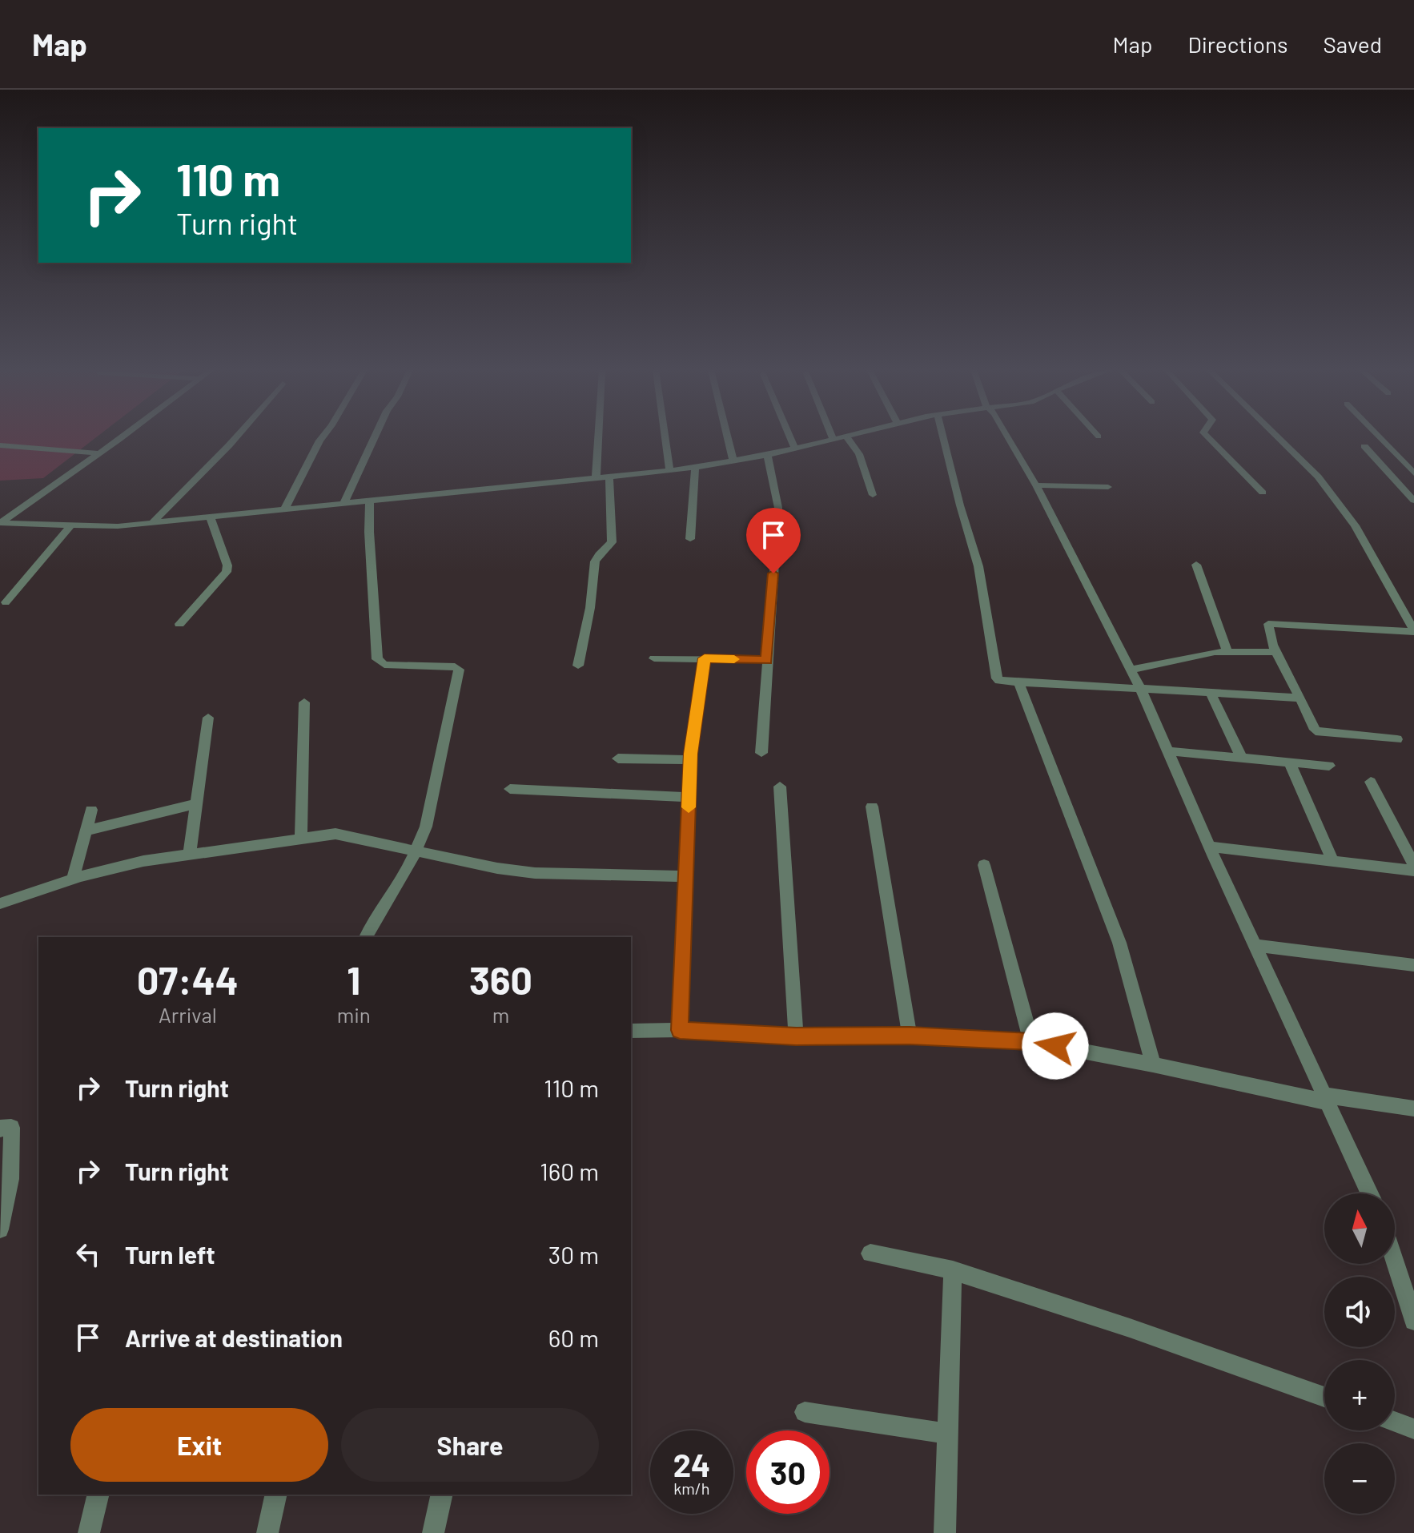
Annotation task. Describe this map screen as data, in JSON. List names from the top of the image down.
{
  "north": "top",
  "page": {
    "header": "Map",
    "nav": ["Map", "Directions", "Saved"],
    "turn": ["110 m", "Turn right"],
    "eta": [
      "07:44",
      "Arrival",
      "1",
      "min",
      "360",
      "m"
    ],
    "list": [
      {
        "name": "Turn right",
        "value": "110 m"
      },
      {
        "name": "Turn right",
        "value": "160 m"
      },
      {
        "name": "Turn left",
        "value": "30 m"
      },
      {
        "name": "Arrive at destination",
        "value": "60 m"
      }
    ],
    "map_buttons": ["+", "−"],
    "buttons": ["Exit", "Share"],
    "speed": "24 km/h",
    "limit": "30"
  }
}
